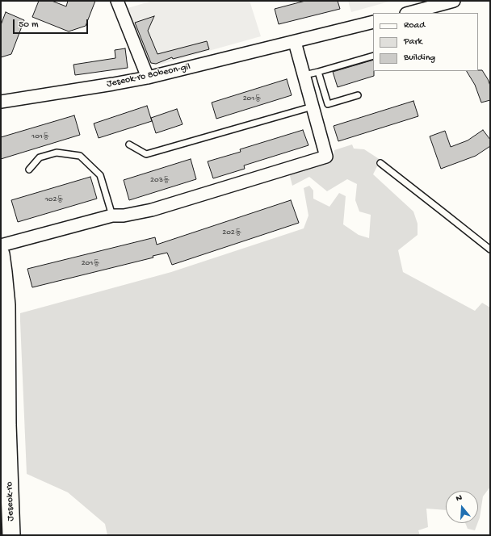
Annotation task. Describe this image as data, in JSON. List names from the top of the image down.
{
  "streets": {
    "street": ["Jeseok-ro 80beon-gil", "Jeseok-ro"]
  },
  "house_numbers": [
    "201동",
    "101동",
    "203동",
    "102동",
    "202동",
    "201동"
  ],
  "legend": ["Road", "Park", "Building"],
  "scale_bar": "50 m",
  "north": "top"
}
